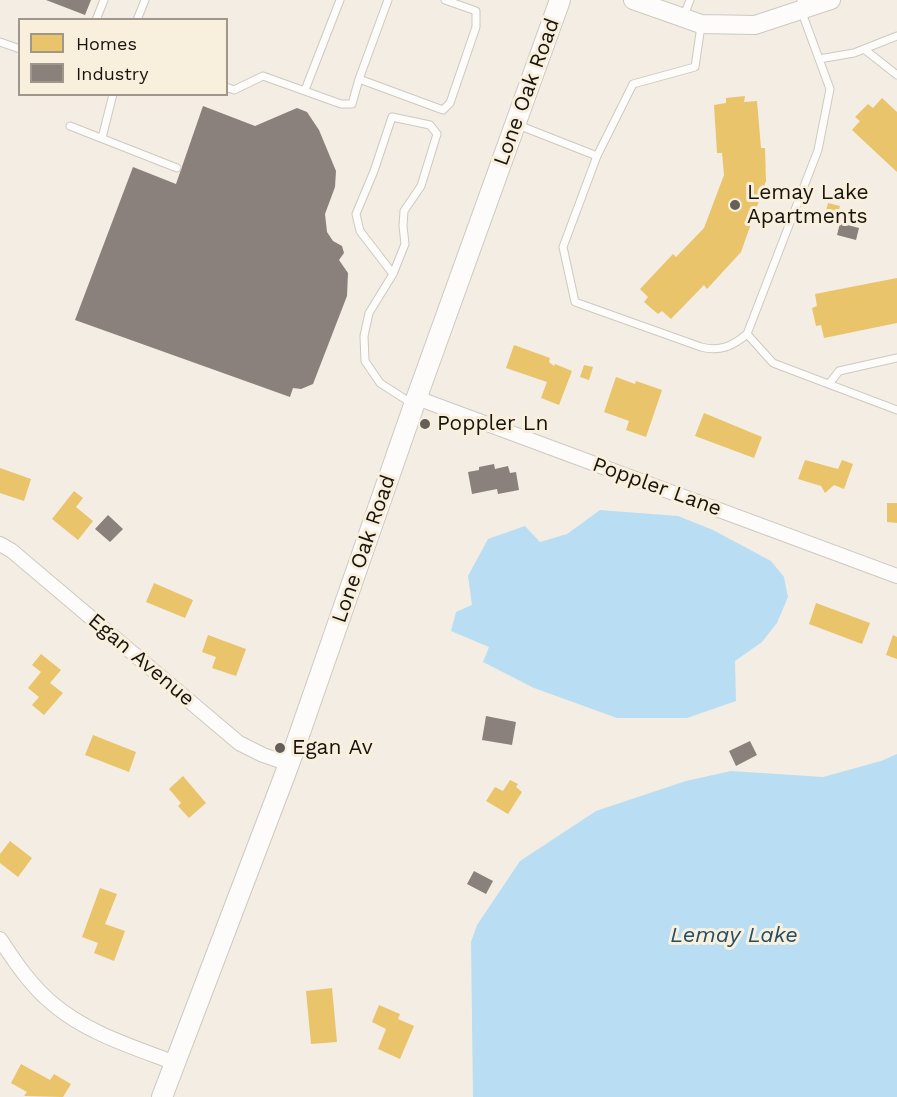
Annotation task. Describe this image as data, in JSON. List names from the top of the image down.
{
  "streets": {
    "main road": ["Lone Oak Road"],
    "street": ["Poppler Lane", "Egan Avenue"]
  },
  "crossings": [
    ["Lone Oak Road", "Poppler Lane"],
    ["Lone Oak Road", "Egan Avenue"]
  ],
  "water": ["Lemay Lake"],
  "places": ["Lemay Lake Apartments", "Poppler Ln", "Egan Av"],
  "legend": ["Homes", "Industry"]
}
